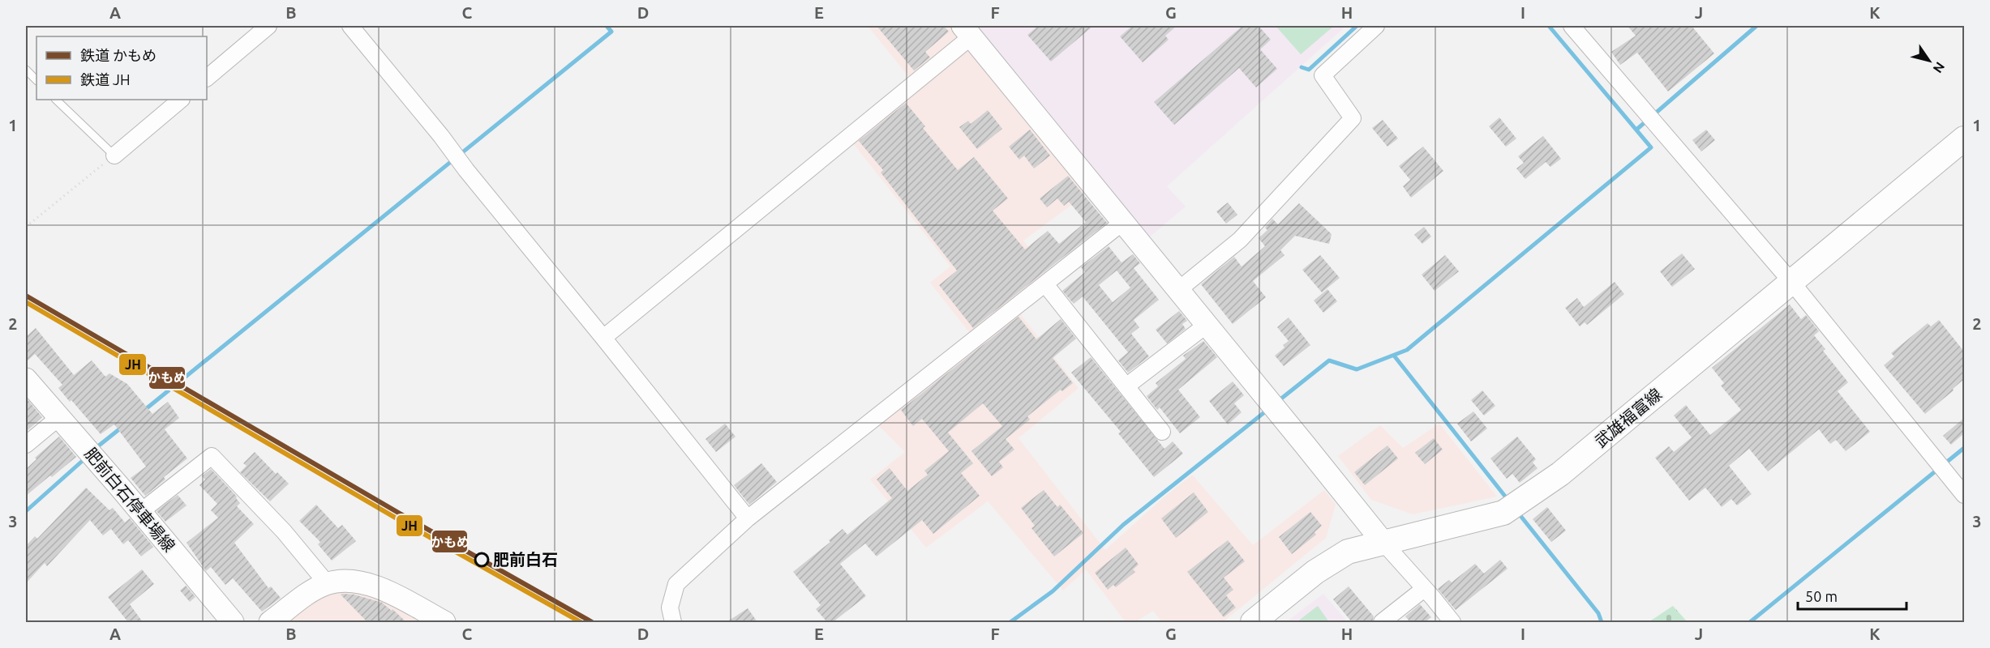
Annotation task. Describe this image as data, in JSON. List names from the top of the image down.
{
  "streets": {
    "main road": ["武雄福富線"],
    "street": ["肥前白石停車場線"]
  },
  "places": ["肥前白石"],
  "lines": ["rail line かもめ", "rail line JH"],
  "legend": ["鉄道 かもめ", "鉄道 JH"],
  "scale_bar": "50 m",
  "north": "bottom right",
  "grid": {
    "columns": [
      "A",
      "B",
      "C",
      "D",
      "E",
      "F",
      "G",
      "H",
      "I",
      "J",
      "K"
    ],
    "rows": ["1", "2", "3"]
  }
}
